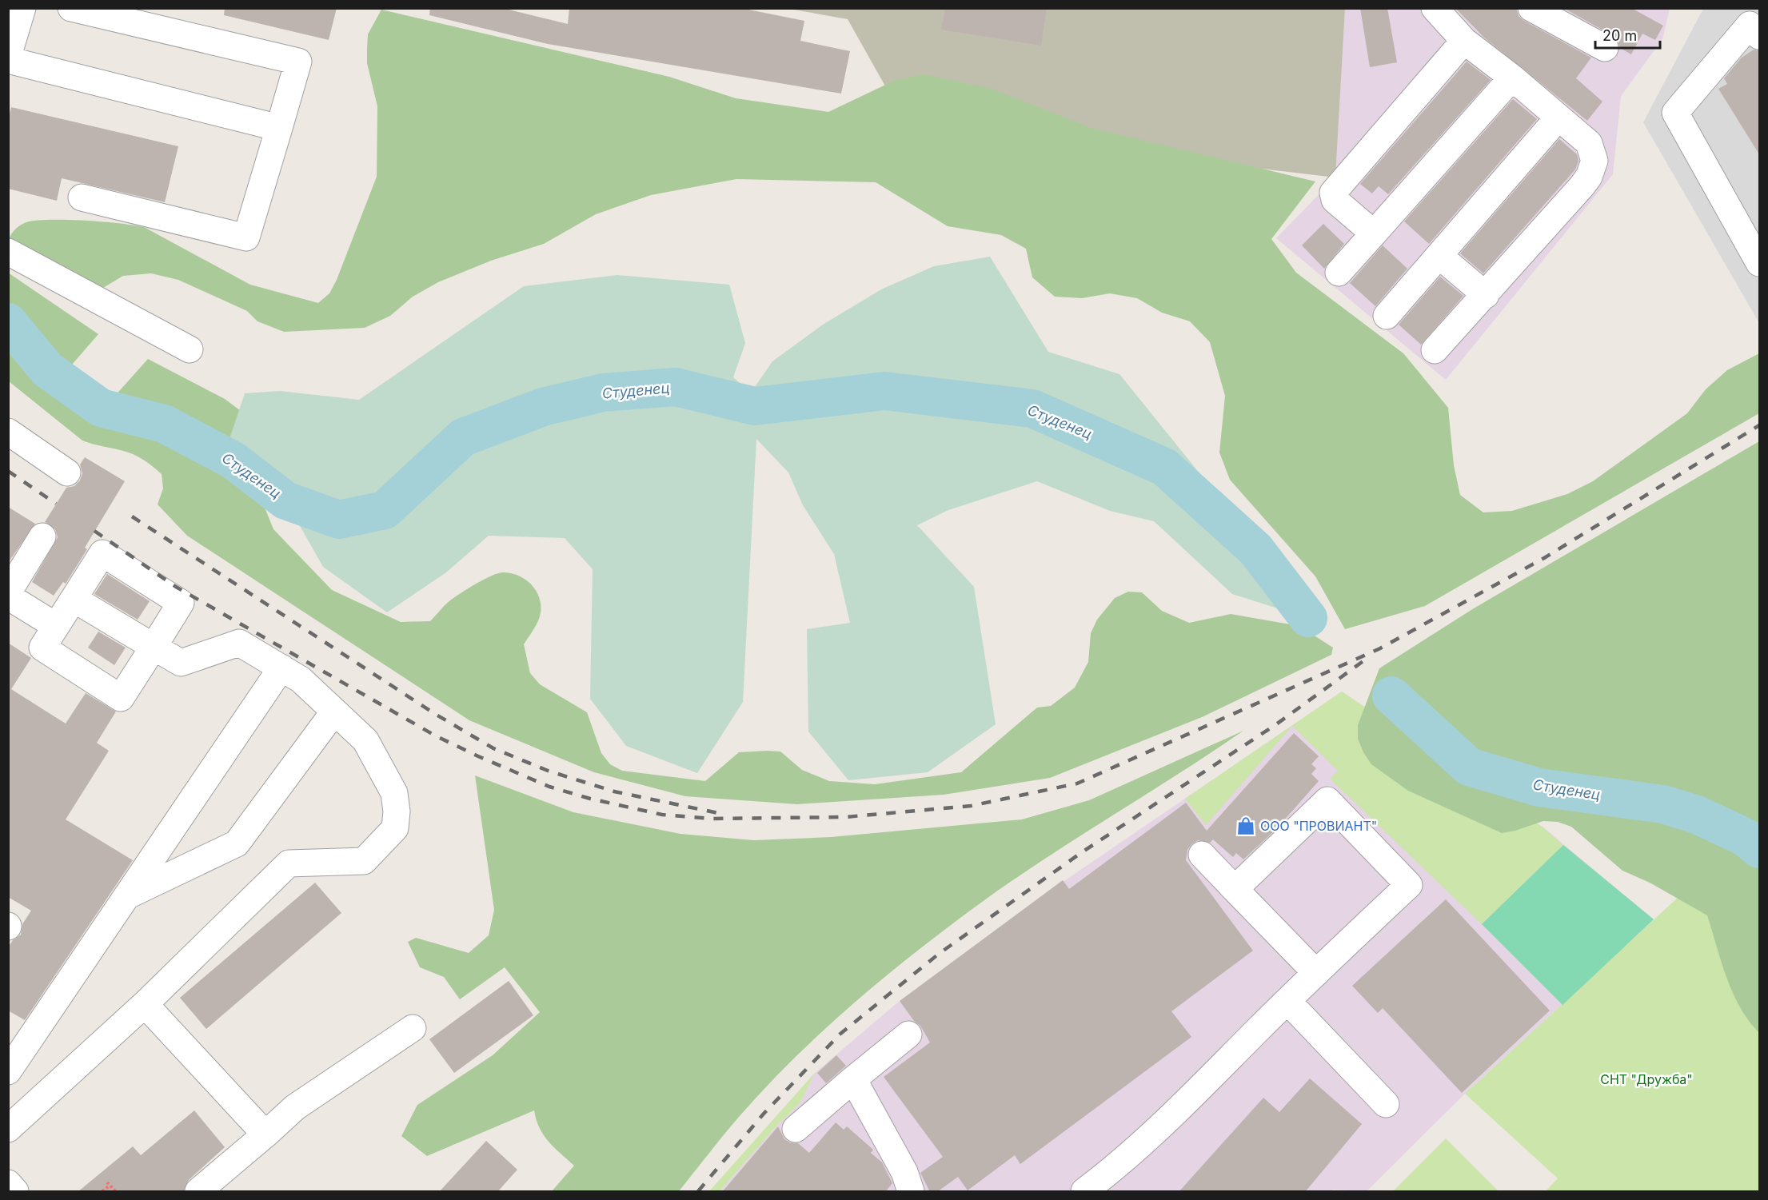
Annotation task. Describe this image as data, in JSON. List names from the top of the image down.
{
  "water": ["Студенец"],
  "parks": ["СНТ \"Дружба\""],
  "places": {
    "shop": ["ООО \"ПРОВИАНТ\""]
  },
  "scale_bar": "20 m"
}
